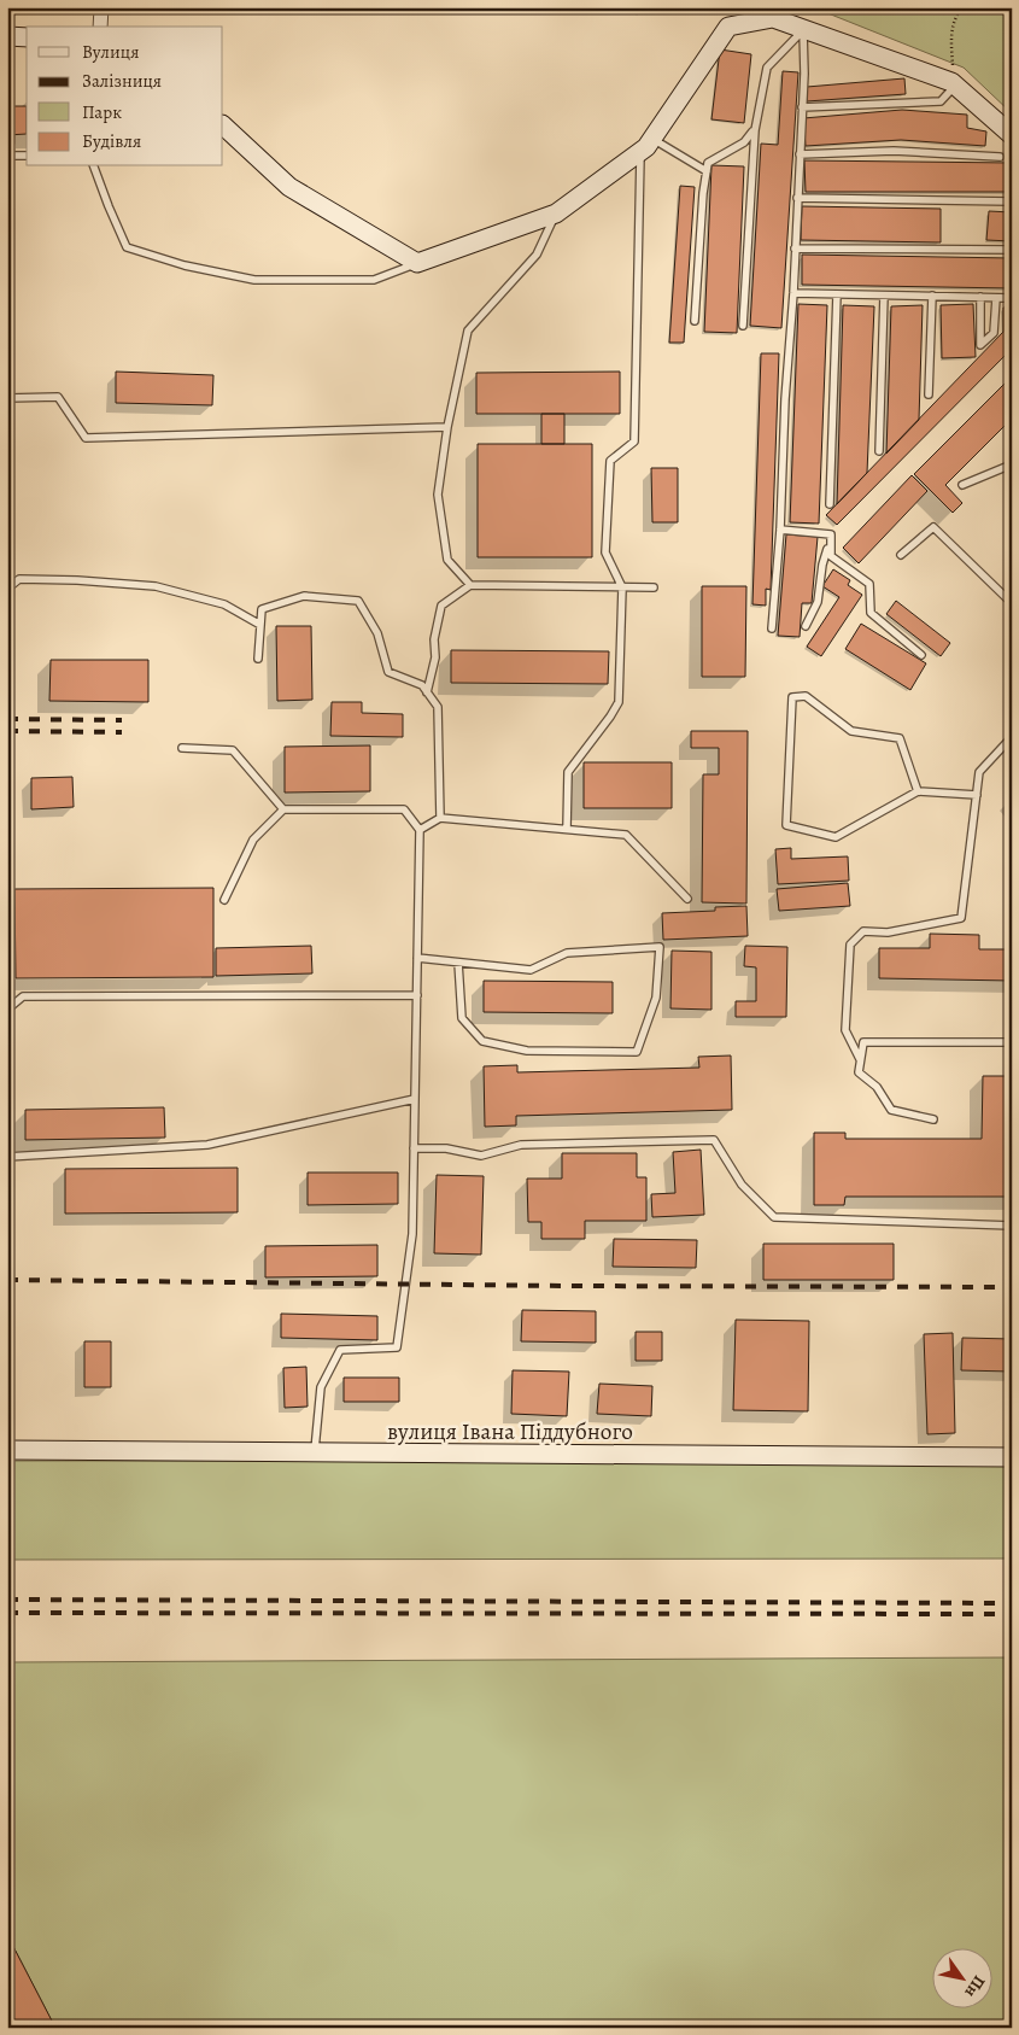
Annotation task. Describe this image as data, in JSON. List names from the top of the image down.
{
  "streets": {
    "street": ["вулиця Івана Піддубного"]
  },
  "legend": [
    "Вулиця",
    "Залізниця",
    "Парк",
    "Будівля"
  ],
  "north": "bottom right"
}
